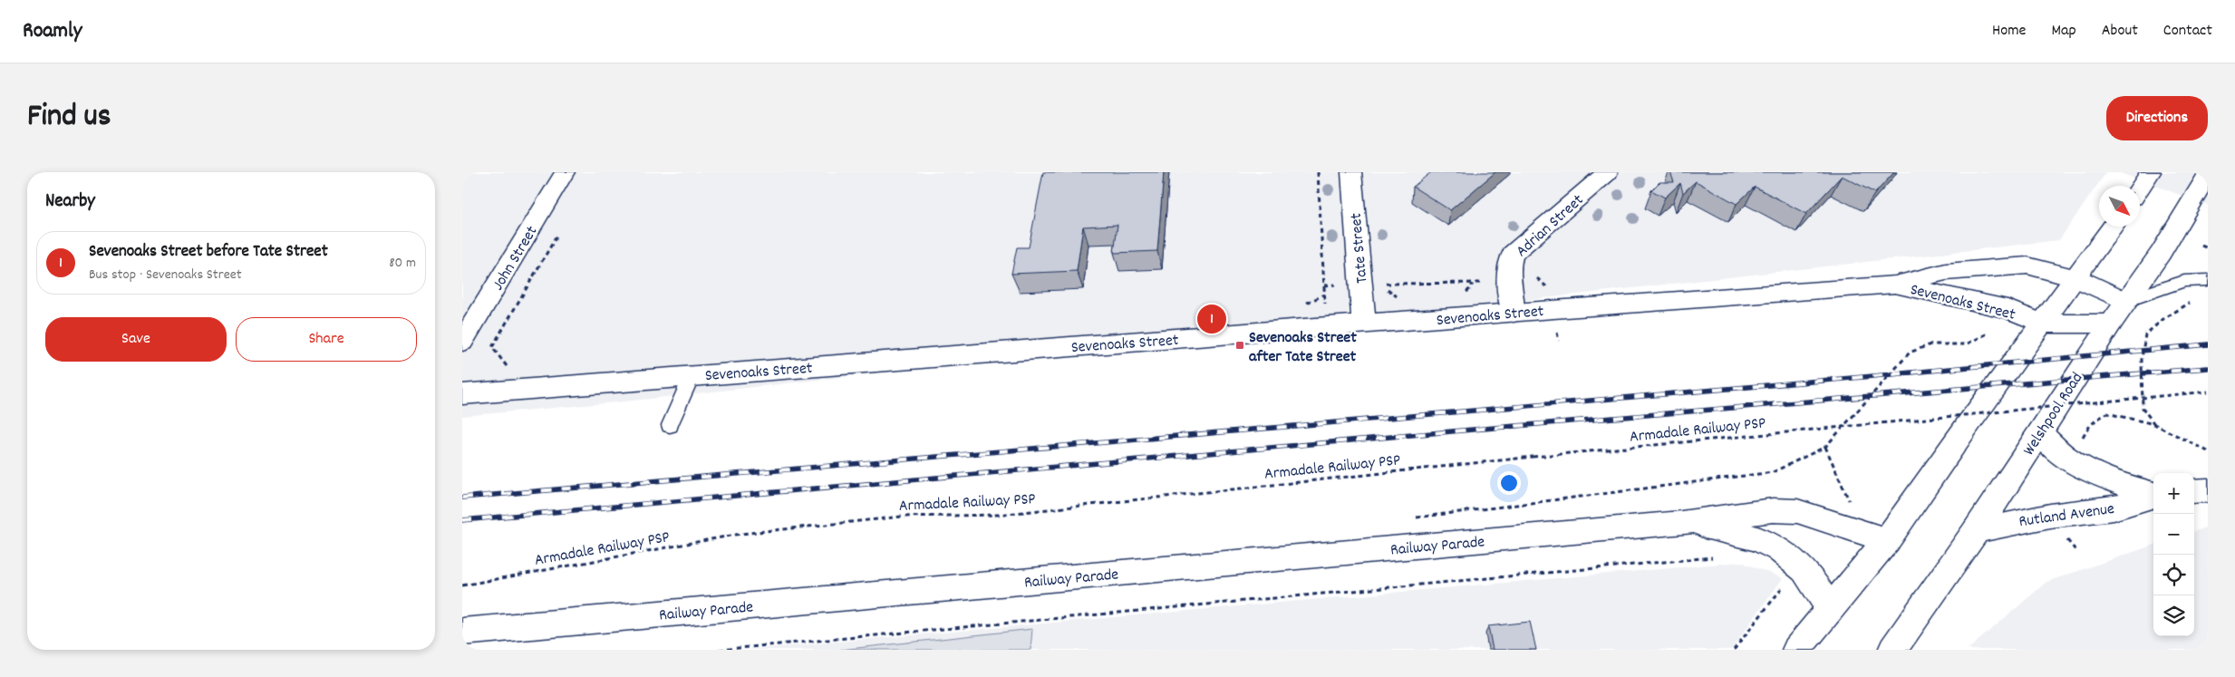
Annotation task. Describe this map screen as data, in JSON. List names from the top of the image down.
{
  "streets": {
    "main road": [
      "Adrian Street",
      "Tate Street",
      "John Street",
      "Sevenoaks Street",
      "Welshpool Road",
      "Rutland Avenue",
      "Railway Parade"
    ],
    "path": ["Armadale Railway PSP"]
  },
  "crossings": [
    ["Adrian Street", "Sevenoaks Street"],
    ["Tate Street", "Sevenoaks Street"],
    ["Sevenoaks Street", "Welshpool Road"],
    ["Welshpool Road", "Rutland Avenue"]
  ],
  "places": {
    "transit": ["Sevenoaks Street after Tate Street"]
  },
  "north": "bottom right",
  "page": {
    "header": "Roamly",
    "nav": [
      "Home",
      "Map",
      "About",
      "Contact"
    ],
    "title": "Find us",
    "buttons": [
      "Directions",
      ["Save", "Share"]
    ],
    "heading": "Nearby",
    "list": [
      {
        "mark": "1",
        "name": "Sevenoaks Street before Tate Street",
        "note": "Bus stop · Sevenoaks Street",
        "value": "80 m"
      }
    ],
    "pins": "1",
    "map_buttons": ["+", "−"]
  }
}
